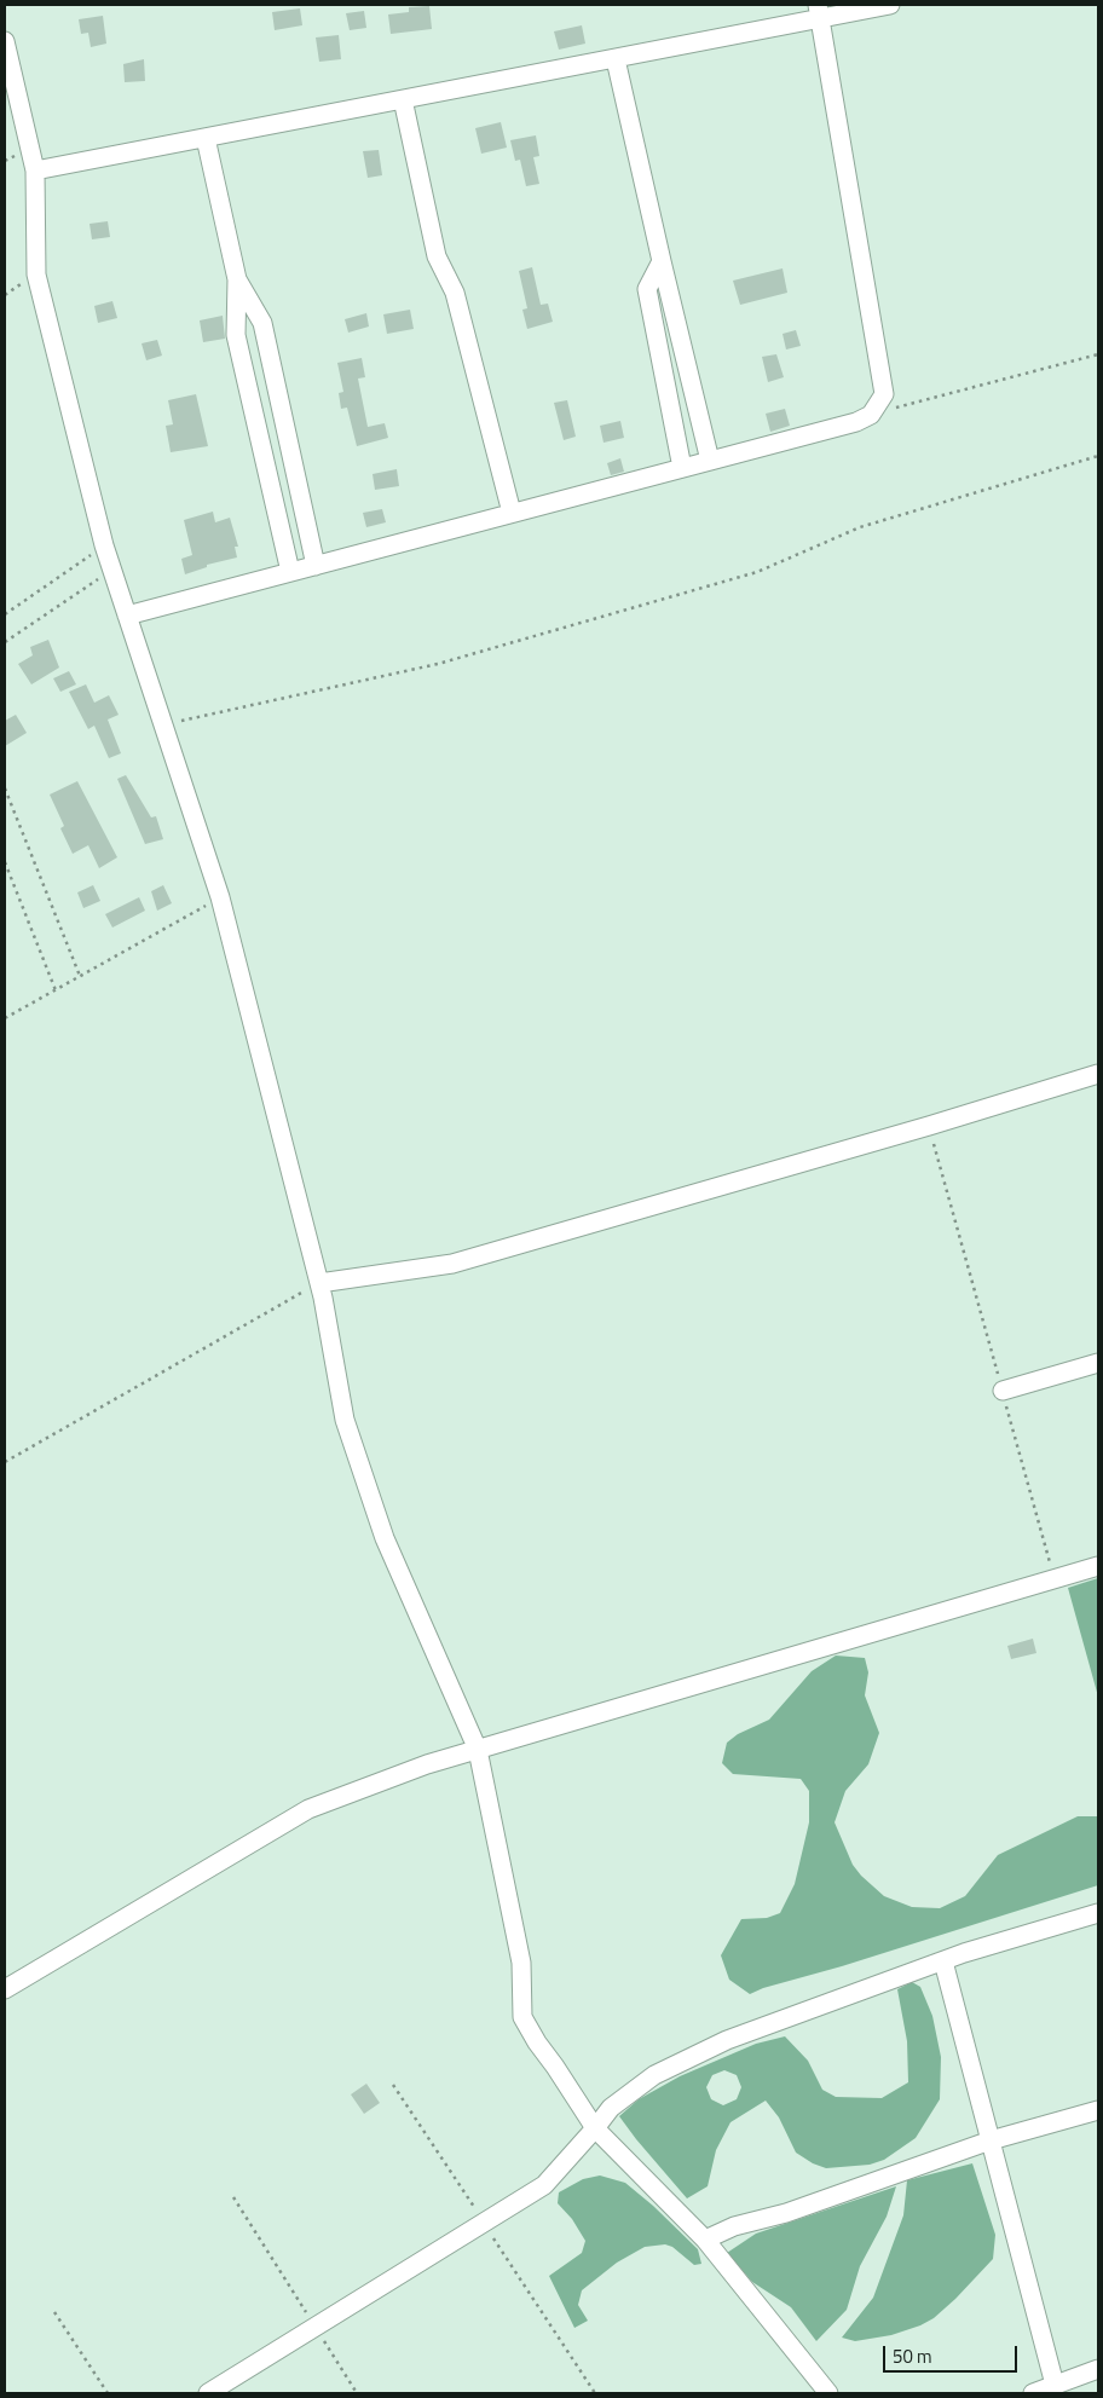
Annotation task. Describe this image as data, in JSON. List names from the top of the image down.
{
  "scale_bar": "50 m"
}
